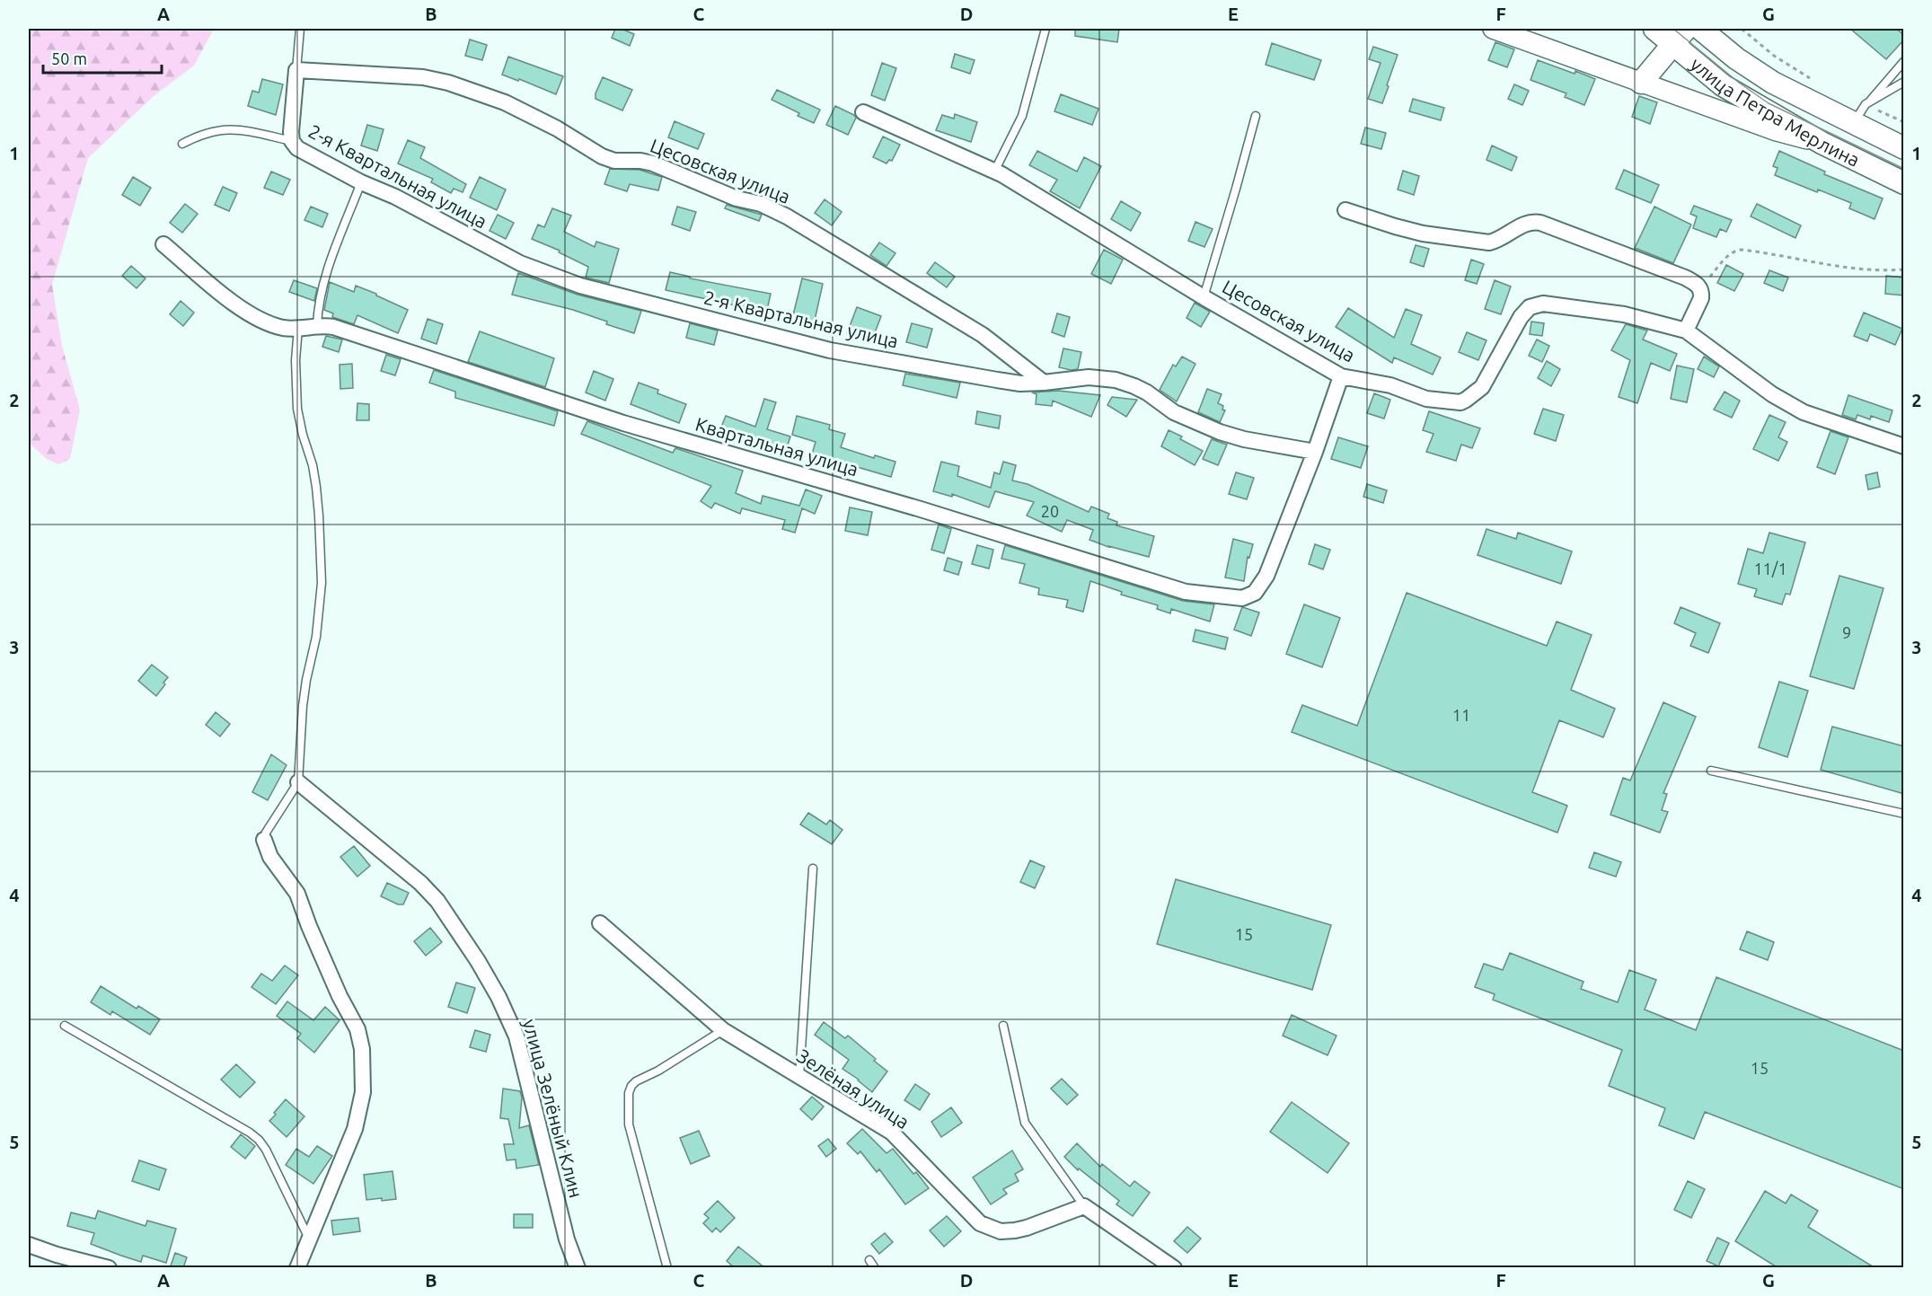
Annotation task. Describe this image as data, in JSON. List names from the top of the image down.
{
  "streets": {
    "main road": ["улица Петра Мерлина"],
    "street": [
      "Цесовская улица",
      "2-я Квартальная улица",
      "Квартальная улица",
      "Зелёная улица",
      "улица Зелёный Клин"
    ]
  },
  "crossings": [
    ["Цесовская улица", "2-я Квартальная улица"],
    ["2-я Квартальная улица", "Квартальная улица"]
  ],
  "house_numbers": [
    "20",
    "11/1",
    "9",
    "11",
    "15",
    "15"
  ],
  "scale_bar": "50 m",
  "grid": {
    "columns": [
      "A",
      "B",
      "C",
      "D",
      "E",
      "F",
      "G"
    ],
    "rows": [
      "1",
      "2",
      "3",
      "4",
      "5"
    ]
  }
}
